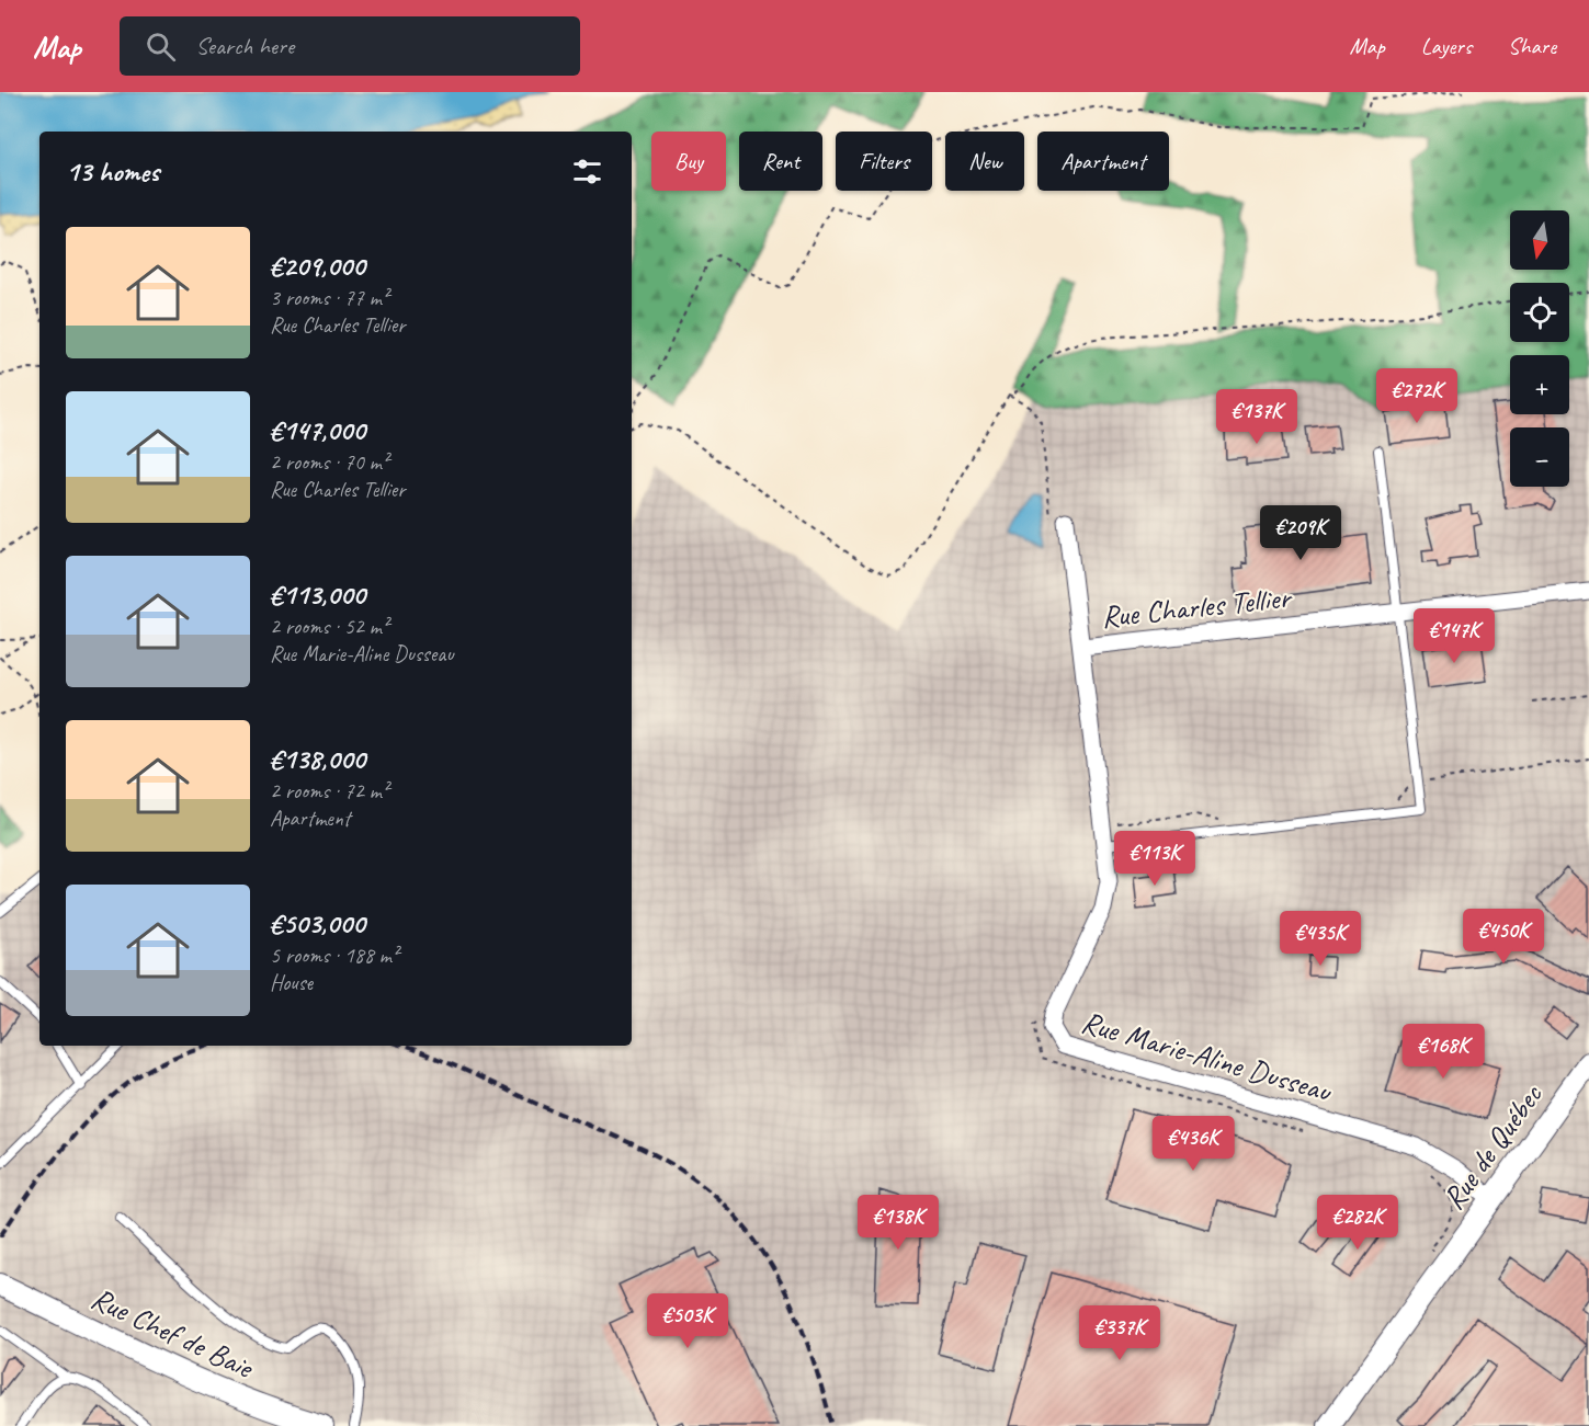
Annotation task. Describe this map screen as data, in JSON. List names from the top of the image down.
{
  "streets": {
    "street": [
      "Rue Charles Tellier",
      "Rue Marie-Aline Dusseau",
      "Rue de Québec",
      "Rue Chef de Baie"
    ]
  },
  "crossings": [
    ["Rue Charles Tellier", "Rue Marie-Aline Dusseau"],
    ["Rue Marie-Aline Dusseau", "Rue de Québec"]
  ],
  "north": "bottom",
  "page": {
    "header": "Map",
    "search": "Search here",
    "nav": ["Map", "Layers", "Share"],
    "chip": [
      "Buy",
      "Rent",
      "Filters",
      "New",
      "Apartment"
    ],
    "heading": "13 homes",
    "map_buttons": ["+", "−"],
    "list": [
      {
        "name": "€209,000",
        "note": "3 rooms · 77 m² · Rue Charles Tellier"
      },
      {
        "name": "€147,000",
        "note": "2 rooms · 70 m² · Rue Charles Tellier"
      },
      {
        "name": "€113,000",
        "note": "2 rooms · 52 m² · Rue Marie-Aline Dusseau"
      },
      {
        "name": "€138,000",
        "note": "2 rooms · 72 m² · Apartment"
      },
      {
        "name": "€503,000",
        "note": "5 rooms · 188 m² · House"
      }
    ],
    "price": [
      "€272K",
      "€137K",
      "€209K",
      "€147K",
      "€113K",
      "€450K",
      "€435K",
      "€168K",
      "€436K",
      "€138K",
      "€282K",
      "€503K",
      "€337K"
    ]
  }
}
